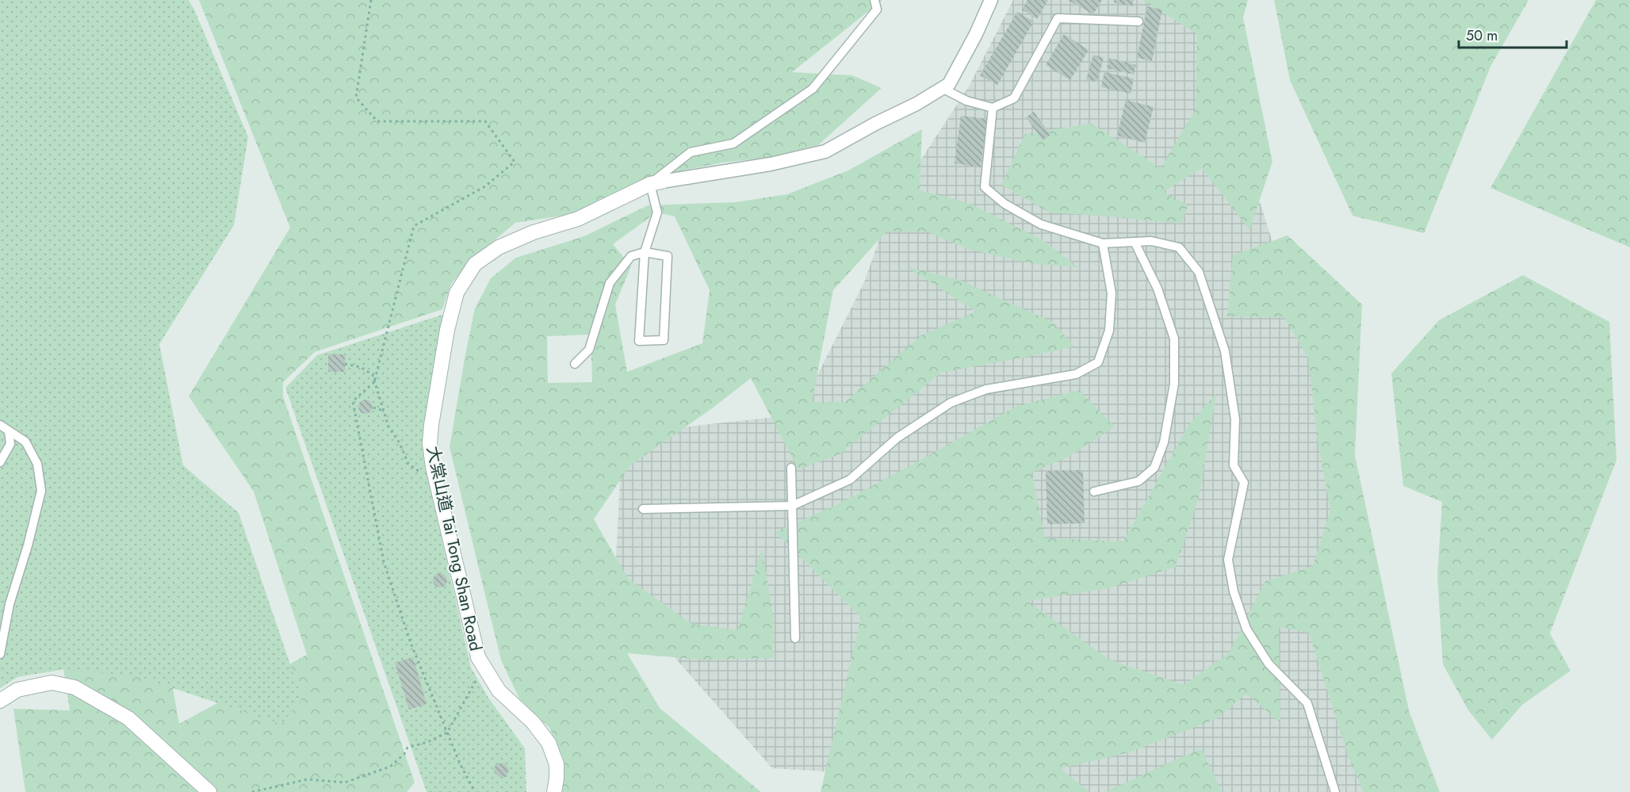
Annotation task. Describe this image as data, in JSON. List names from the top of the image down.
{
  "streets": {
    "street": ["大棠山道 Tai Tong Shan Road"]
  },
  "scale_bar": "50 m"
}
